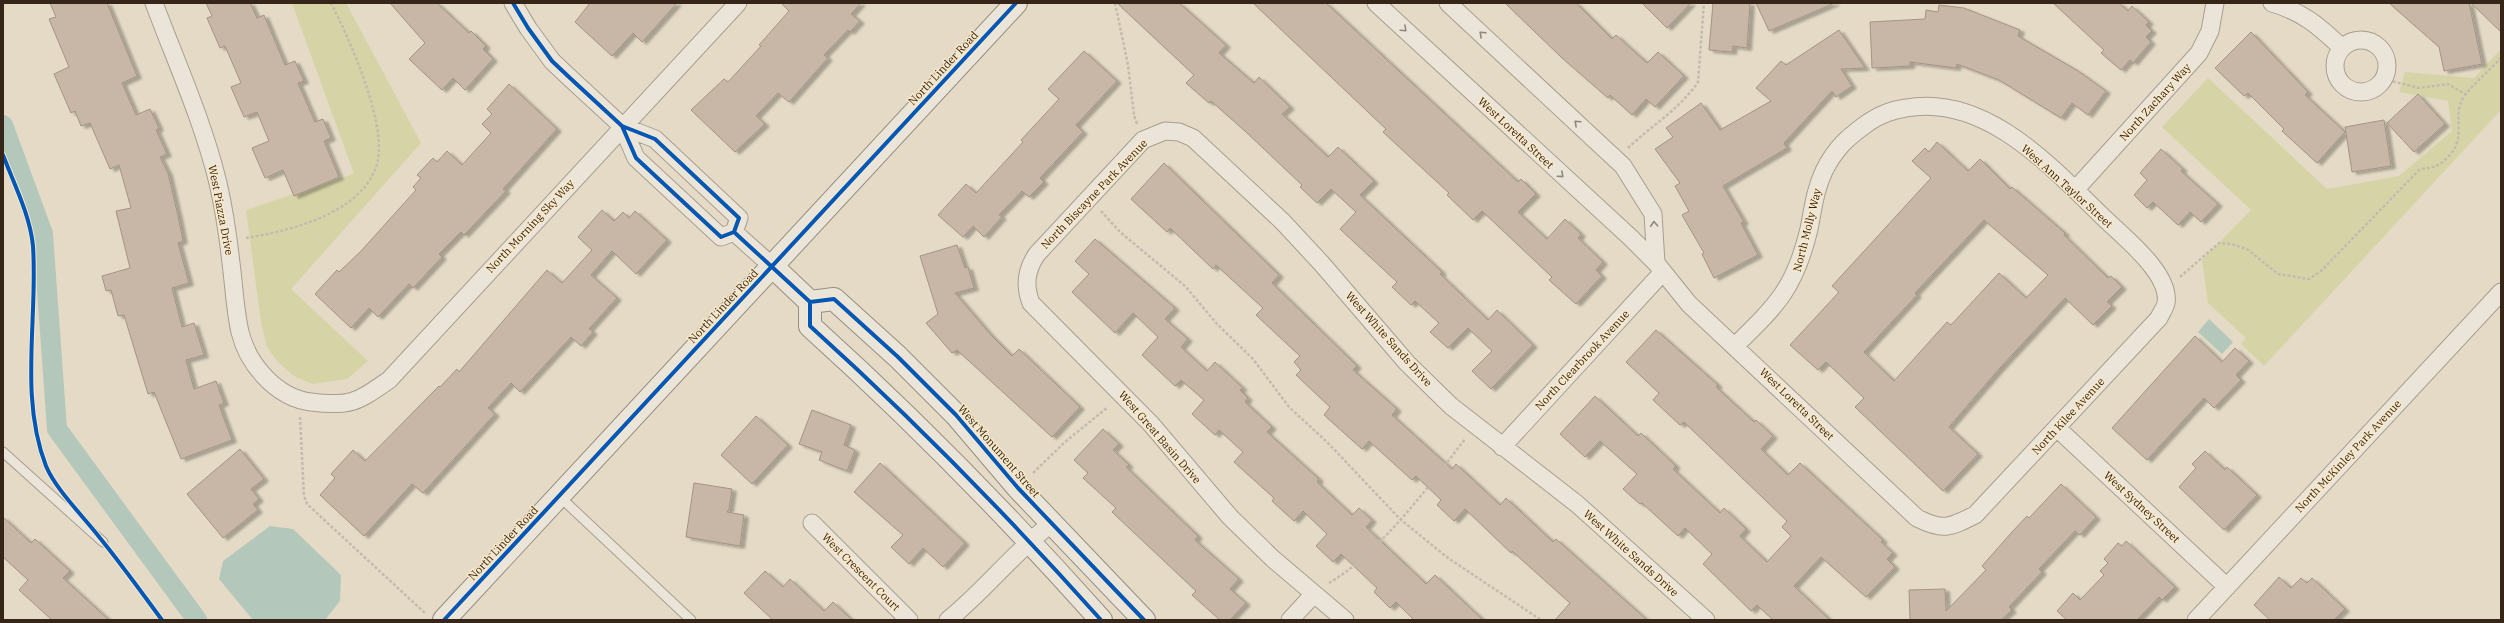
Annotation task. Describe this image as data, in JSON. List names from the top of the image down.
{
  "streets": {
    "street": [
      "North Linder Road",
      "North Zachary Way",
      "West Loretta Street",
      "West Ann Taylor Street",
      "North Biscayne Park Avenue",
      "West Piazza Drive",
      "North Morning Sky Way",
      "North Molly Way",
      "West White Sands Drive",
      "North Clearbrook Avenue",
      "North Kilee Avenue",
      "West Great Basin Drive",
      "West Monument Street",
      "North McKinley Park Avenue",
      "West Sydney Street",
      "West Crescent Court"
    ]
  },
  "crossings": [
    ["North Zachary Way", "West Ann Taylor Street"],
    ["West Loretta Street", "North Molly Way"],
    ["West Loretta Street", "North Clearbrook Avenue"],
    ["West Loretta Street", "North Kilee Avenue"],
    ["West Ann Taylor Street", "North Molly Way"],
    ["West Ann Taylor Street", "North Kilee Avenue"],
    ["North Biscayne Park Avenue", "West White Sands Drive"],
    ["North Biscayne Park Avenue", "West Great Basin Drive"],
    ["West Piazza Drive", "North Morning Sky Way"],
    ["West White Sands Drive", "North Clearbrook Avenue"],
    ["North Kilee Avenue", "West Sydney Street"],
    ["North McKinley Park Avenue", "West Sydney Street"]
  ]
}
